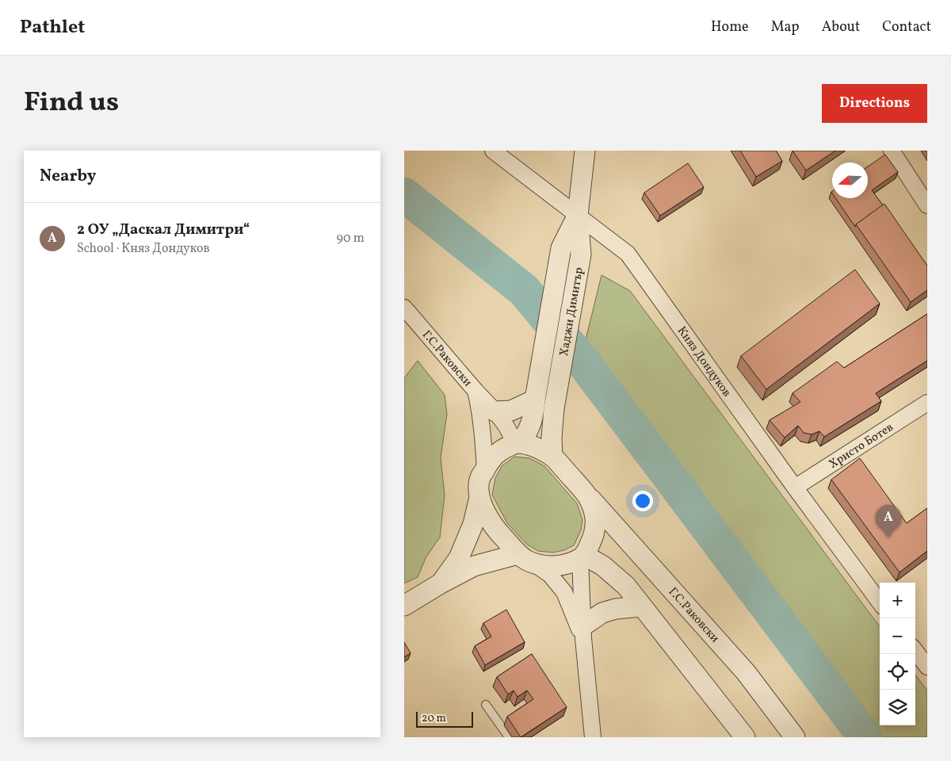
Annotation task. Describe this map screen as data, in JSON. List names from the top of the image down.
{
  "streets": {
    "street": [
      "Хаджи Димитър",
      "Г.С.Раковски",
      "Княз Дондуков",
      "Христо Ботев"
    ]
  },
  "crossings": [
    ["Хаджи Димитър", "Г.С.Раковски"],
    ["Хаджи Димитър", "Княз Дондуков"],
    ["Княз Дондуков", "Христо Ботев"]
  ],
  "scale_bar": "20 m",
  "north": "left",
  "page": {
    "header": "Pathlet",
    "nav": [
      "Home",
      "Map",
      "About",
      "Contact"
    ],
    "title": "Find us",
    "buttons": "Directions",
    "heading": "Nearby",
    "list": [
      {
        "mark": "A",
        "name": "2 ОУ „Даскал Димитри“",
        "note": "School · Княз Дондуков",
        "value": "90 m"
      }
    ],
    "pins": "A",
    "map_buttons": ["+", "−"],
    "scale": "20 m"
  }
}
